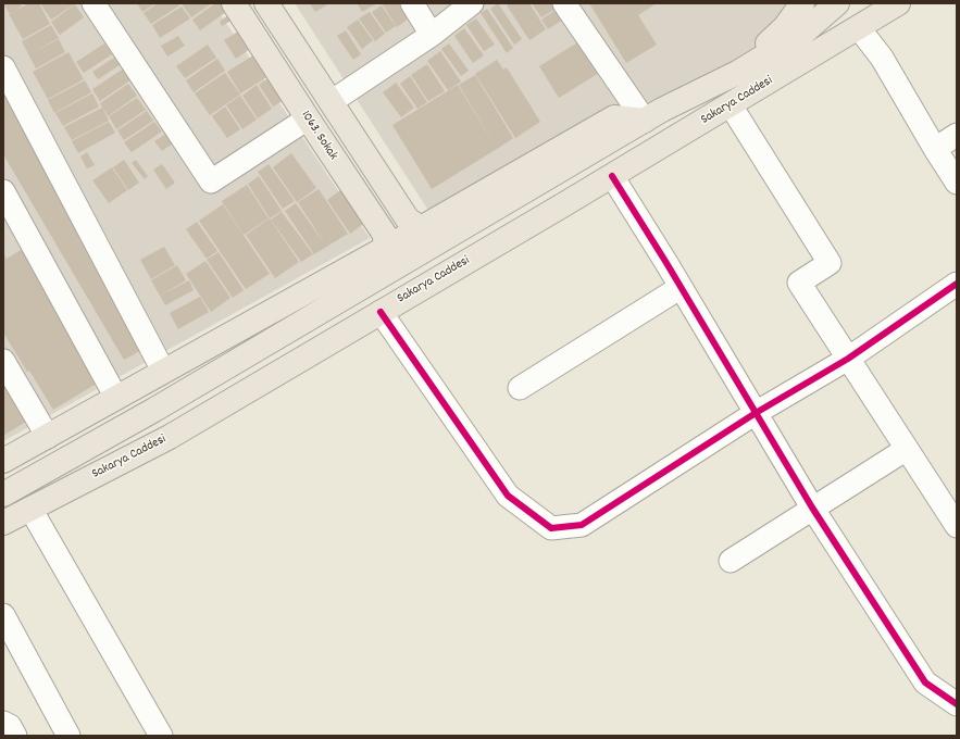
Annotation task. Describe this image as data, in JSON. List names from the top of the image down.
{
  "streets": {
    "main road": ["Sakarya Caddesi", "1063. Sokak"]
  },
  "crossings": [
    ["Sakarya Caddesi", "1063. Sokak"]
  ]
}
